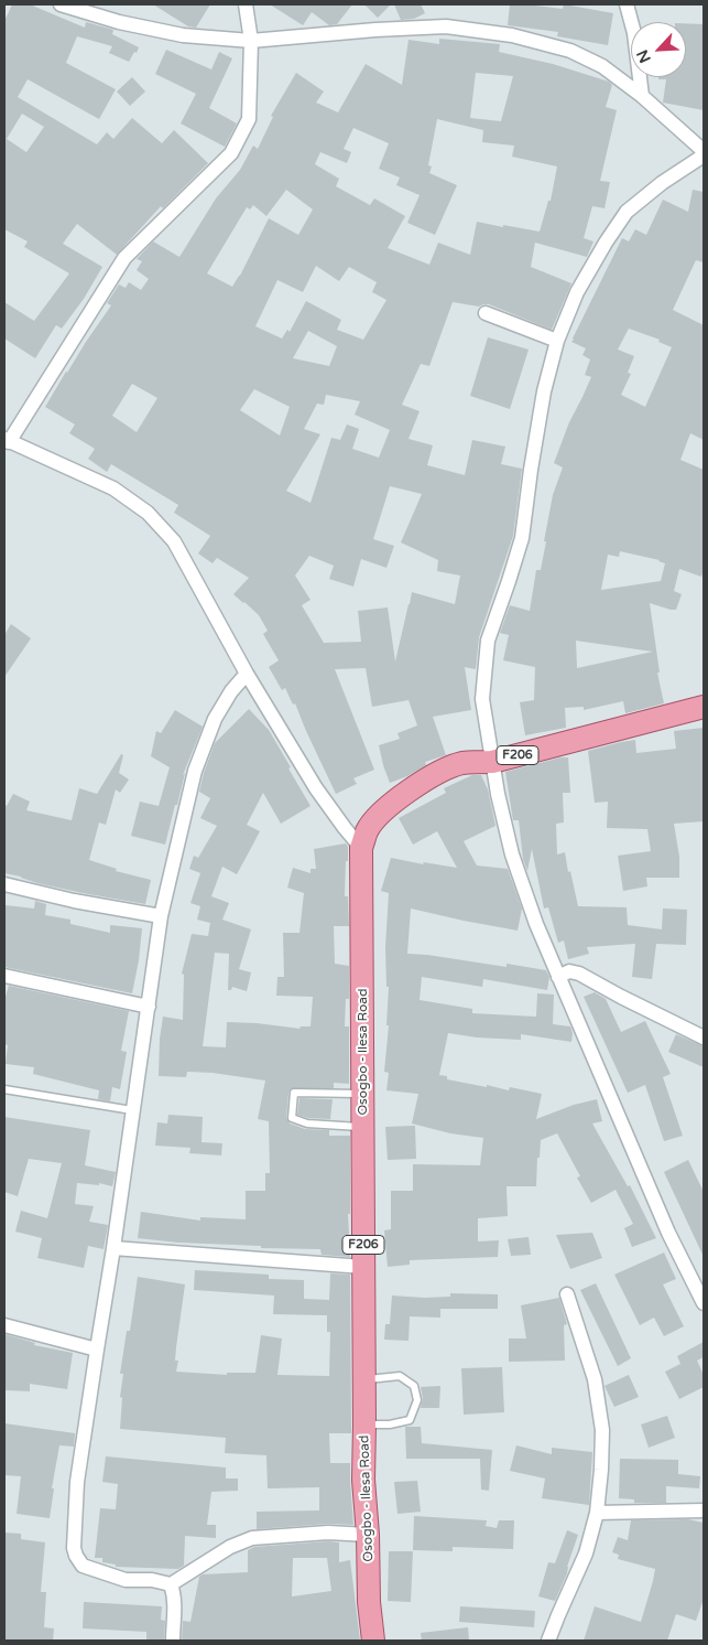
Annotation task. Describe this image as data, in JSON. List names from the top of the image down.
{
  "streets": {
    "main road": ["F206", "Osogbo - Ilesa Road"]
  },
  "north": "bottom left"
}
